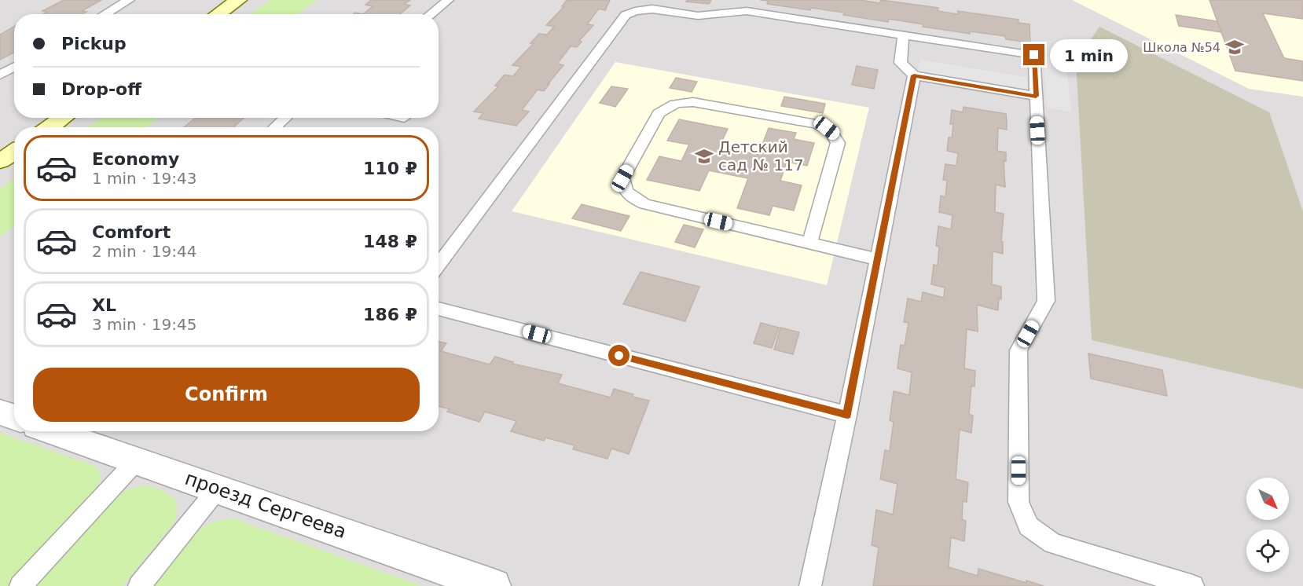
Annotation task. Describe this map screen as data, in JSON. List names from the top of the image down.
{
  "streets": {
    "street": ["проезд Сергеева"]
  },
  "places": {
    "school or university": ["Школа №54", "Детский сад № 117"]
  },
  "north": "bottom right",
  "page": {
    "banner": ["Pickup", "Drop-off"],
    "bubble": "1 min",
    "list": [
      {
        "name": "Economy",
        "note": "1 min · 19:43",
        "value": "110 ₽"
      },
      {
        "name": "Comfort",
        "note": "2 min · 19:44",
        "value": "148 ₽"
      },
      {
        "name": "XL",
        "note": "3 min · 19:45",
        "value": "186 ₽"
      }
    ],
    "buttons": "Confirm"
  }
}
